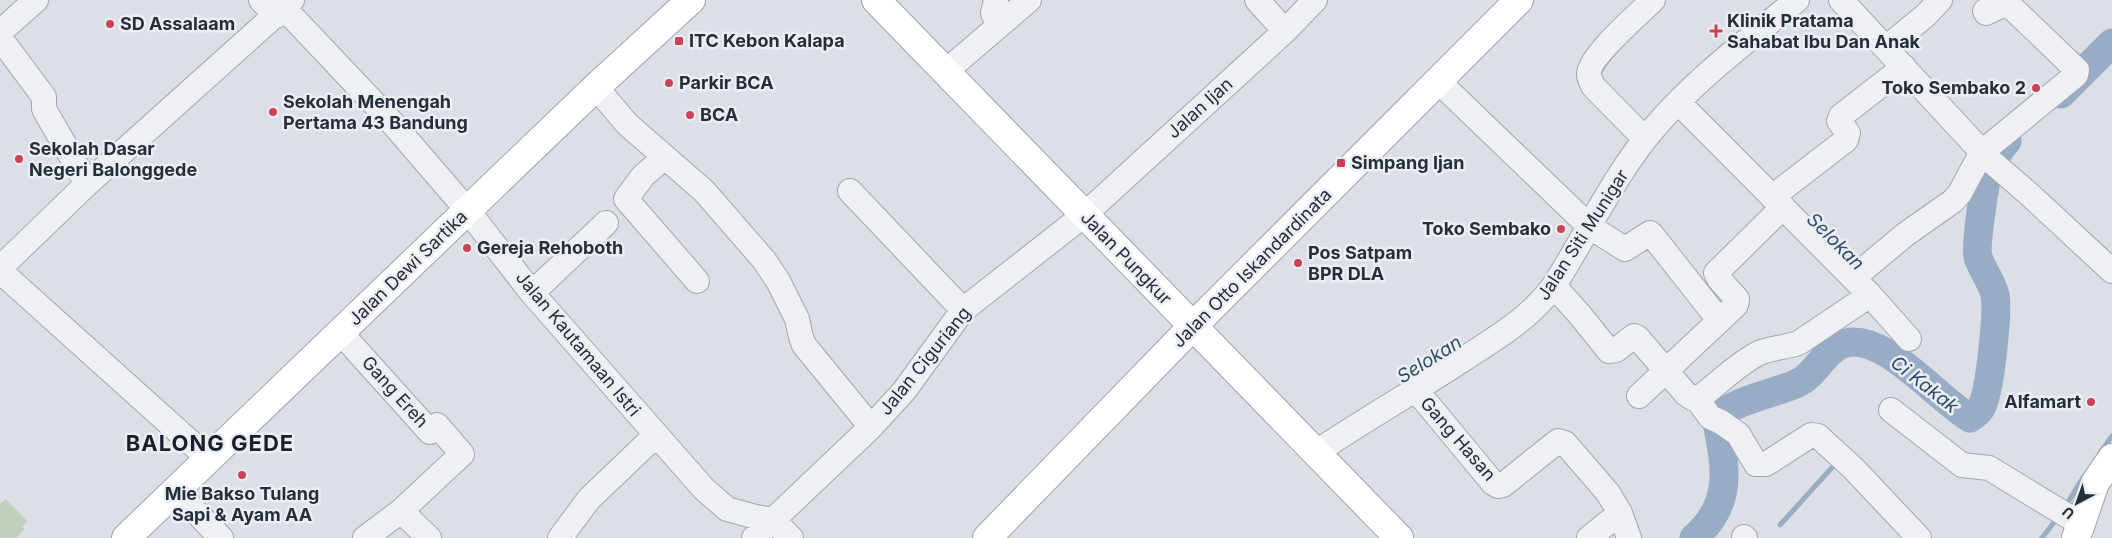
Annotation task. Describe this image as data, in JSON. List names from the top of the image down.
{
  "streets": {
    "main road": ["Jalan Pungkur", "Jalan Dewi Sartika", "Jalan Otto Iskandardinata"],
    "street": [
      "Jalan Ijan",
      "Jalan Siti Munigar",
      "Jalan Kautamaan Istri",
      "Jalan Ciguriang",
      "Gang Ereh",
      "Gang Hasan"
    ]
  },
  "crossings": [
    ["Jalan Ijan", "Jalan Pungkur"],
    ["Jalan Ijan", "Jalan Ciguriang"],
    ["Jalan Siti Munigar", "Jalan Pungkur"],
    ["Jalan Siti Munigar", "Gang Hasan"],
    ["Jalan Pungkur", "Jalan Otto Iskandardinata"],
    ["Jalan Pungkur", "Jalan Ciguriang"],
    ["Jalan Dewi Sartika", "Jalan Kautamaan Istri"],
    ["Jalan Dewi Sartika", "Gang Ereh"],
    ["Jalan Kautamaan Istri", "Jalan Ciguriang"]
  ],
  "districts": ["BALONG GEDE"],
  "water": ["Selokan", "Ci Kakak"],
  "places": {
    "other": [
      "SD Assalaam",
      "Parkir BCA",
      "Toko Sembako 2",
      "Sekolah Menengah Pertama 43 Bandung",
      "BCA",
      "Sekolah Dasar Negeri Balonggede",
      "Toko Sembako",
      "Gereja Rehoboth",
      "Pos Satpam BPR DLA",
      "Alfamart",
      "Mie Bakso Tulang Sapi & Ayam AA"
    ],
    "health": ["Klinik Pratama Sahabat Ibu Dan Anak"],
    "transit": ["ITC Kebon Kalapa", "Simpang Ijan"]
  },
  "north": "bottom left"
}
